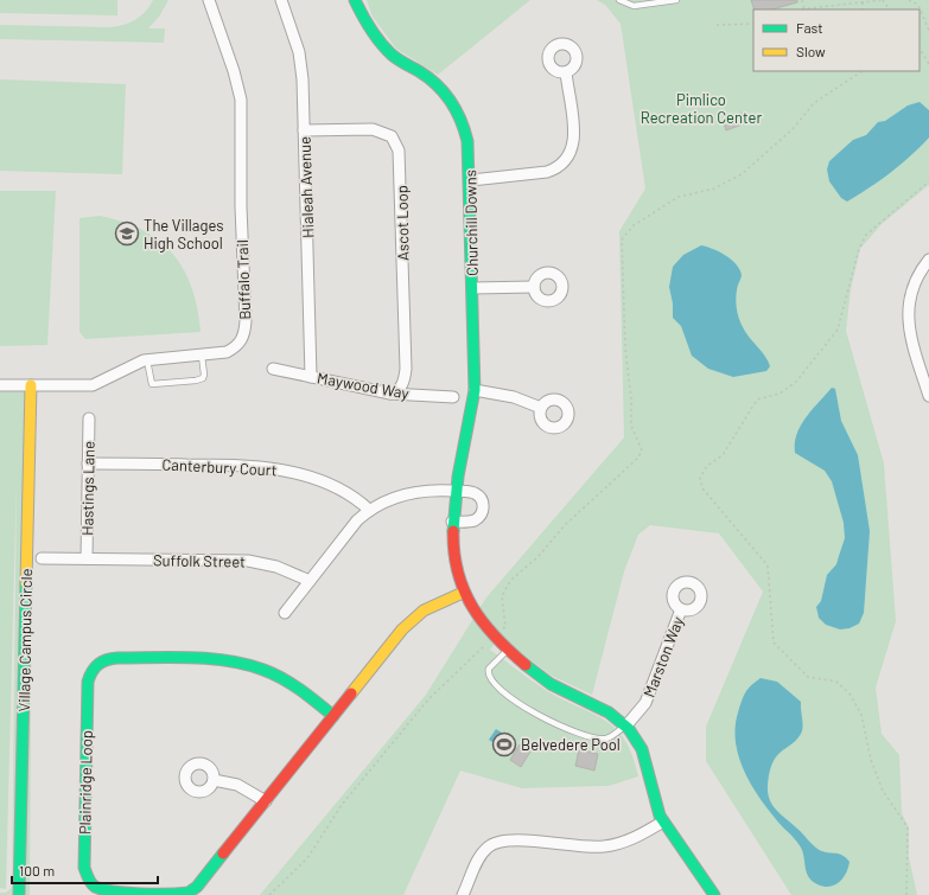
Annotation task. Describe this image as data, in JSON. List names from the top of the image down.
{
  "streets": {
    "street": [
      "Hialeah Avenue",
      "Ascot Loop",
      "Churchill Downs",
      "Buffalo Trail",
      "Maywood Way",
      "Canterbury Court",
      "Hastings Lane",
      "Suffolk Street",
      "Village Campus Circle",
      "Marston Way",
      "Plainridge Loop"
    ]
  },
  "crossings": [
    ["Hialeah Avenue", "Ascot Loop"],
    ["Hialeah Avenue", "Maywood Way"],
    ["Ascot Loop", "Maywood Way"],
    ["Churchill Downs", "Marston Way"],
    ["Churchill Downs", "Plainridge Loop"],
    ["Buffalo Trail", "Village Campus Circle"],
    ["Canterbury Court", "Hastings Lane"],
    ["Hastings Lane", "Suffolk Street"]
  ],
  "parks": ["Pimlico Recreation Center"],
  "places": {
    "school or university": ["The Villages High School"],
    "sports": ["Belvedere Pool"]
  },
  "legend": ["Fast", "Slow"],
  "scale_bar": "100 m"
}
